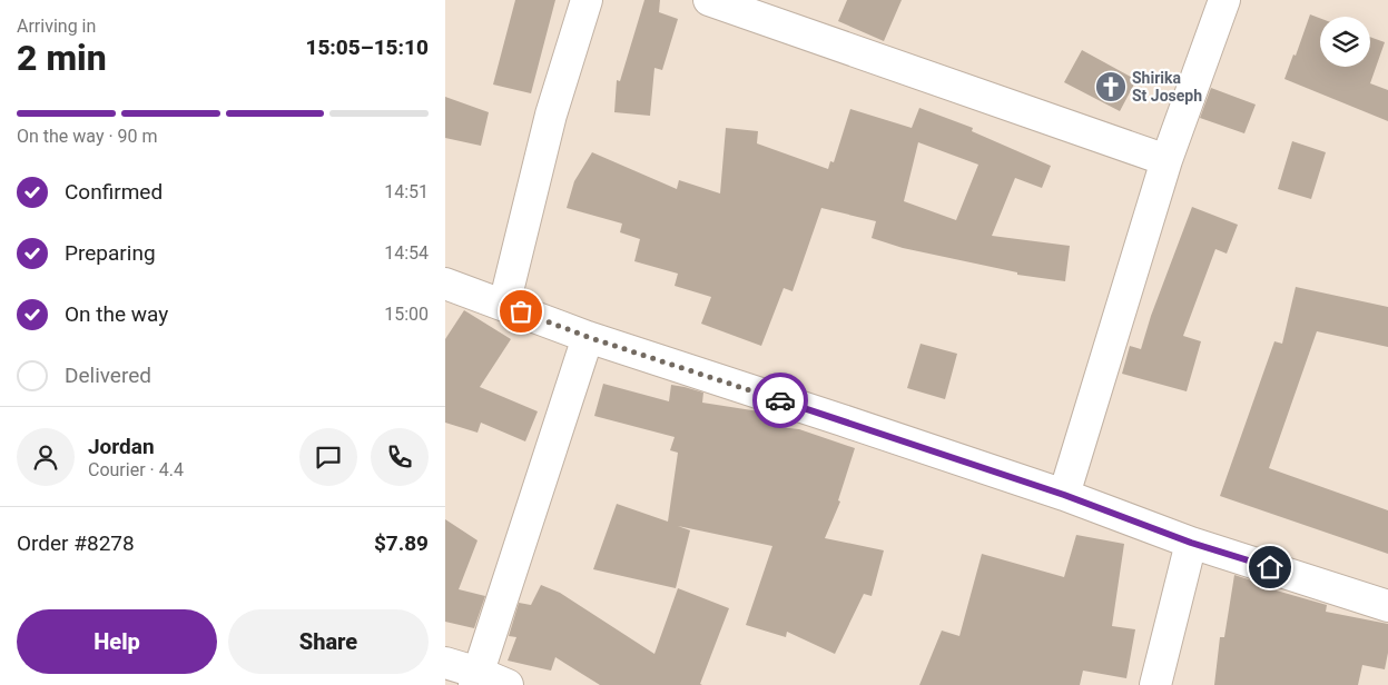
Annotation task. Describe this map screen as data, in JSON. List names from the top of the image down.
{
  "places": {
    "church": ["Shirika St Joseph"]
  },
  "page": {
    "heading": ["2 min", "Arriving in", "15:05–15:10"],
    "panel": [
      "Jordan",
      "Courier · 4.4",
      "Order #8278",
      "$7.89"
    ],
    "bar": "On the way · 90 m",
    "list": [
      ["Confirmed", "14:51"],
      ["Preparing", "14:54"],
      ["On the way", "15:00"],
      "Delivered"
    ],
    "buttons": ["Help", "Share"]
  }
}
